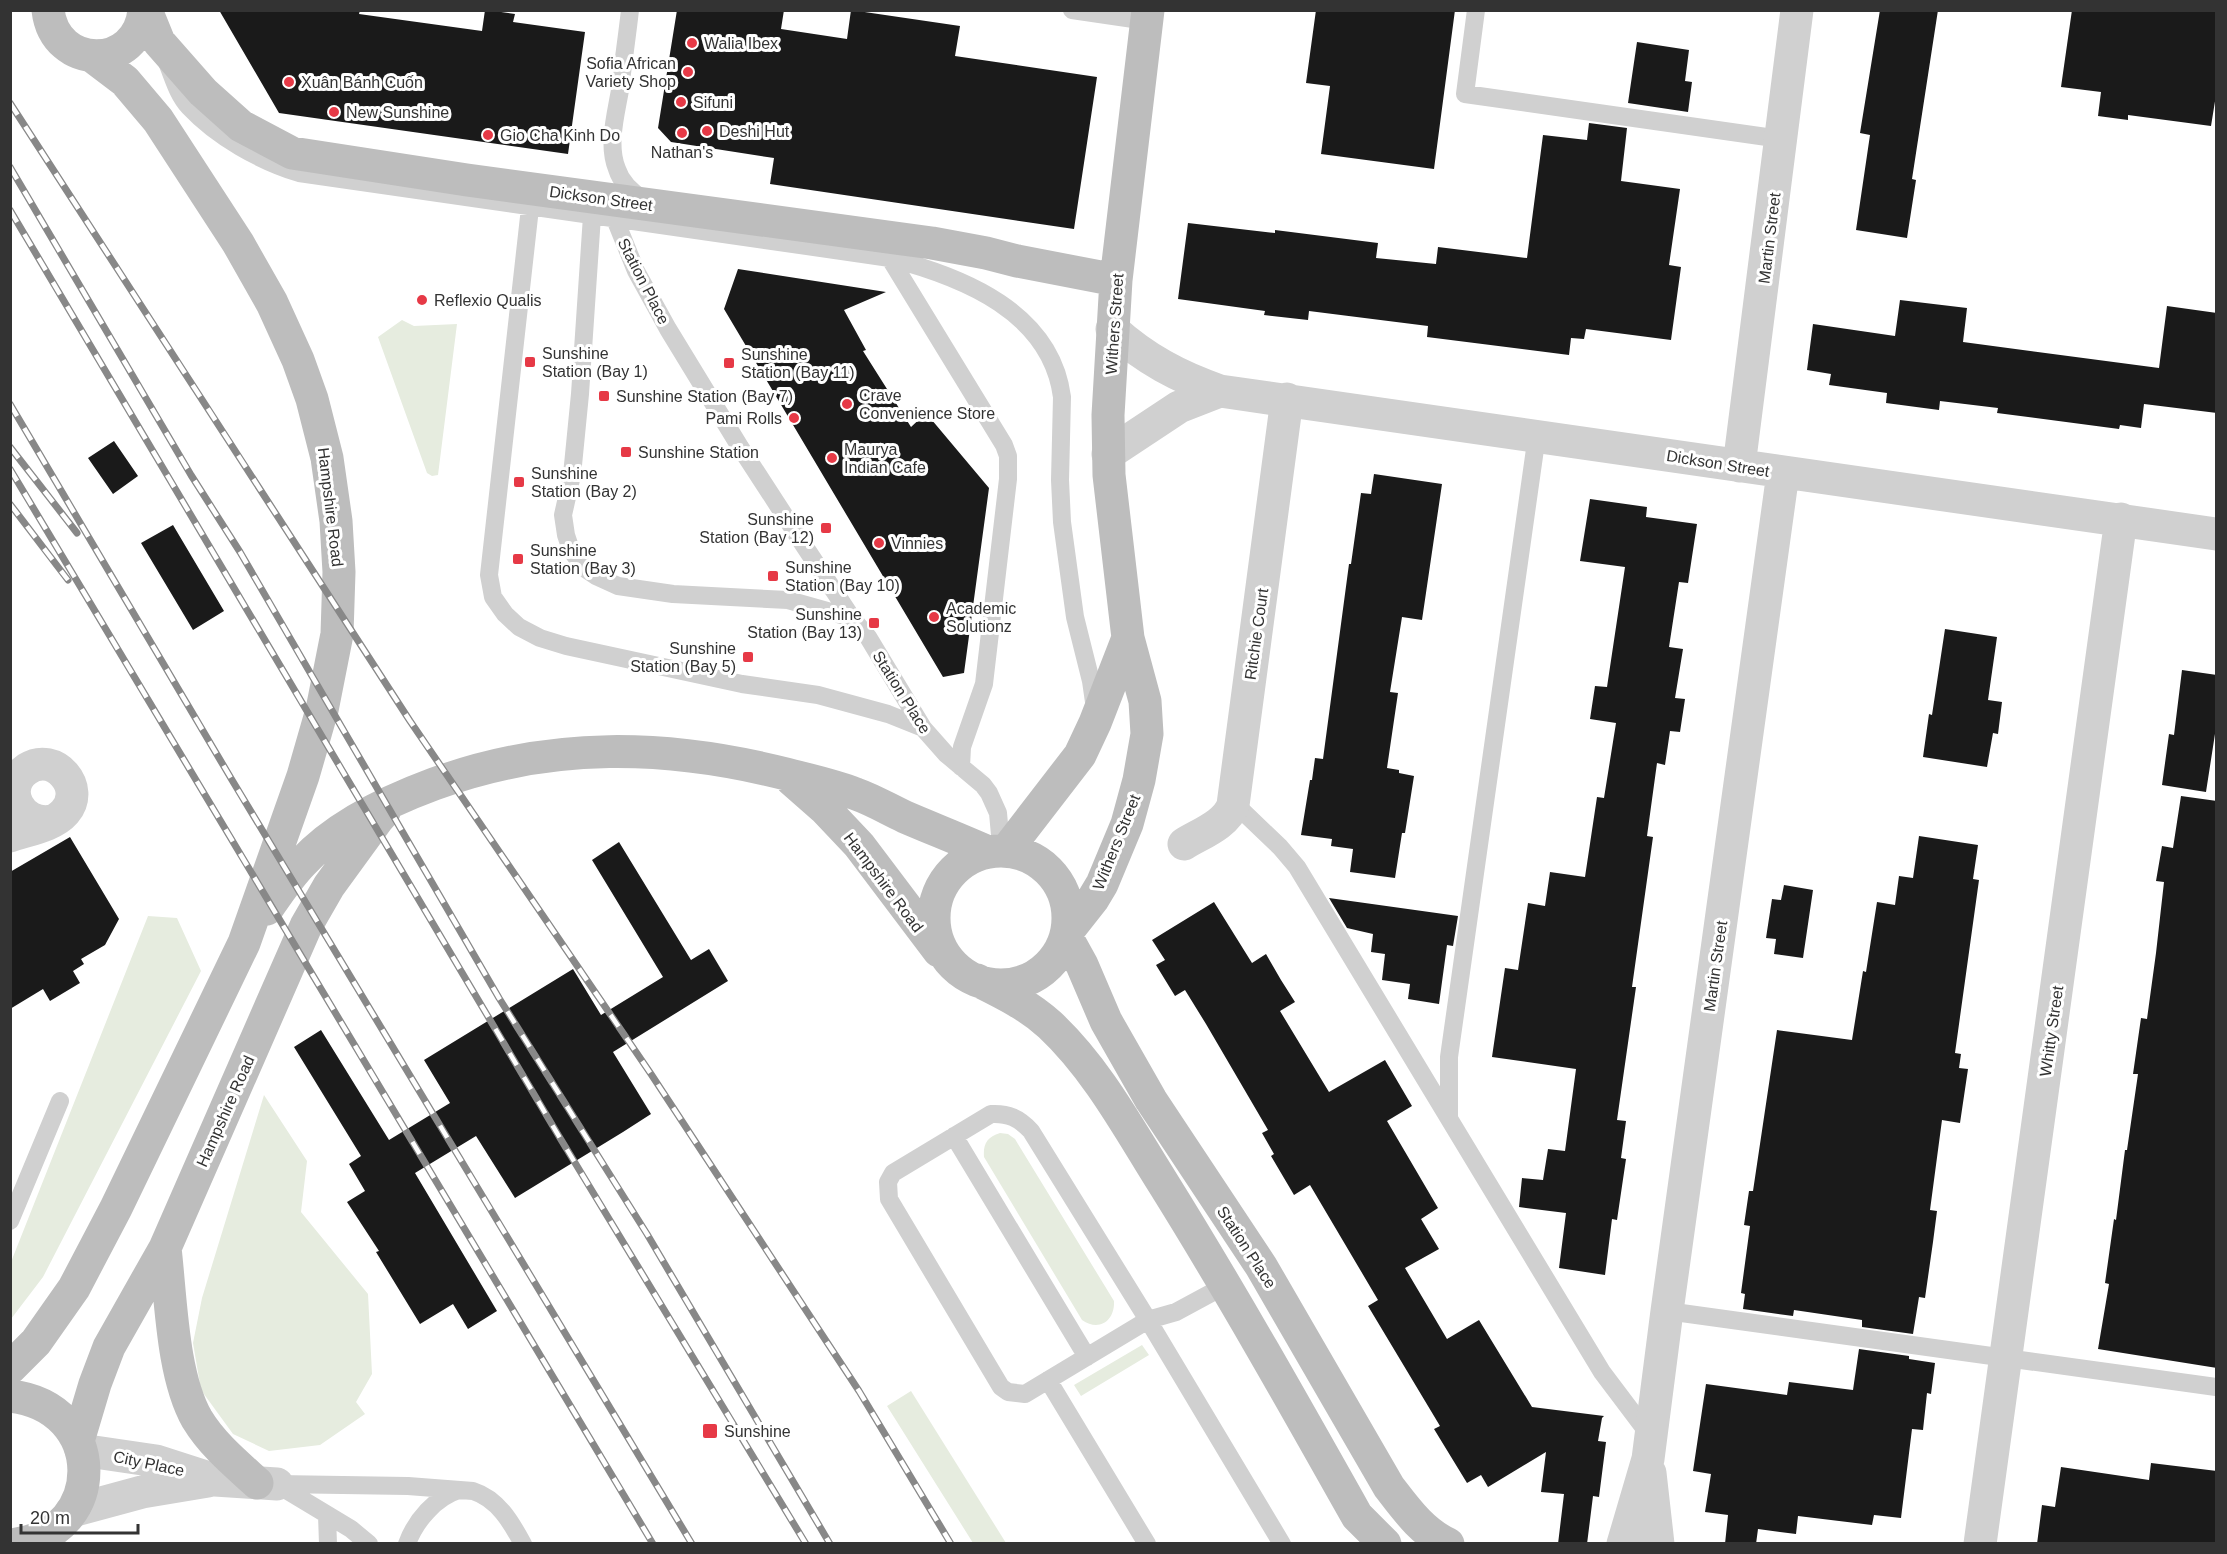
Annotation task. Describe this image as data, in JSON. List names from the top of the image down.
{
  "streets": {
    "main road": [
      "Dickson Street",
      "Station Place",
      "Withers Street",
      "Hampshire Road"
    ],
    "street": [
      "Martin Street",
      "Ritchie Court",
      "Whitty Street",
      "City Place"
    ]
  },
  "crossings": [
    ["Dickson Street", "Martin Street"],
    ["Dickson Street", "Withers Street"],
    ["Dickson Street", "Ritchie Court"],
    ["Dickson Street", "Whitty Street"],
    ["Station Place", "Withers Street"],
    ["Station Place", "Hampshire Road"],
    ["Withers Street", "Hampshire Road"],
    ["Hampshire Road", "City Place"]
  ],
  "places": {
    "other": [
      "Walia Ibex",
      "Sofia African Variety Shop",
      "Xuân Bánh Cuốn",
      "Sifuni",
      "New Sunshine",
      "Deshi Hut",
      "Nathan's",
      "Gio Cha Kinh Do",
      "Reflexio Qualis",
      "Crave Convenience Store",
      "Pami Rolls",
      "Maurya Indian Cafe",
      "Vinnies",
      "Academic Solutionz"
    ],
    "transit": [
      "Sunshine Station (Bay 1)",
      "Sunshine Station (Bay 11)",
      "Sunshine Station (Bay 7)",
      "Sunshine Station",
      "Sunshine Station (Bay 2)",
      "Sunshine Station (Bay 12)",
      "Sunshine Station (Bay 3)",
      "Sunshine Station (Bay 10)",
      "Sunshine Station (Bay 13)",
      "Sunshine Station (Bay 5)",
      "Sunshine"
    ]
  },
  "scale_bar": "20 m"
}
